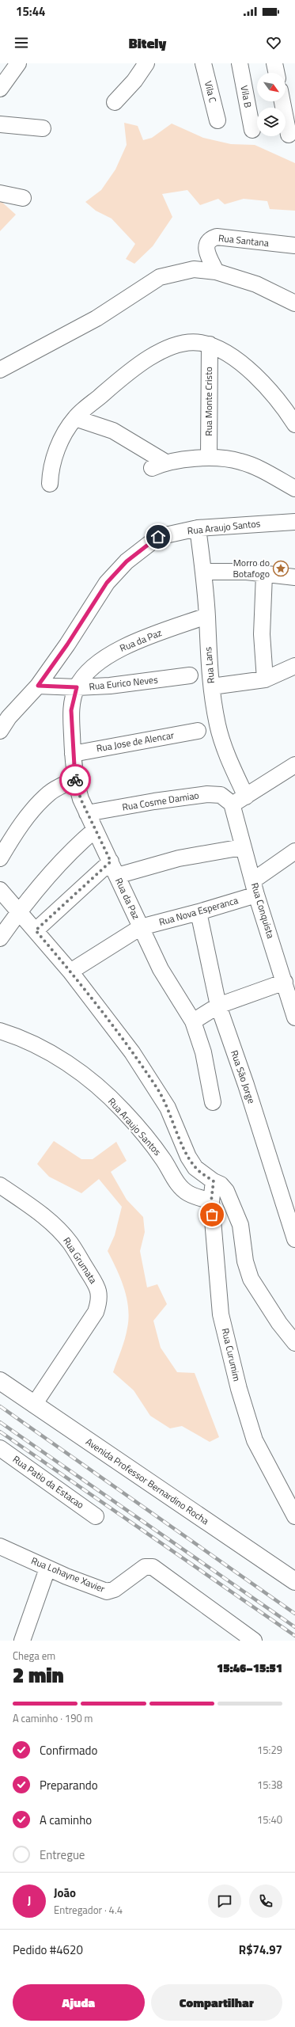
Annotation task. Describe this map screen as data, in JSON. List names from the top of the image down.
{
  "streets": {
    "main road": ["Avenida Professor Bernardino Rocha"],
    "street": [
      "Vila C",
      "Vila B",
      "Rua Santana",
      "Rua Monte Cristo",
      "Rua Araujo Santos",
      "Rua da Paz",
      "Rua Lans",
      "Rua Eurico Neves",
      "Rua Jose de Alencar",
      "Rua Cosme Damiao",
      "Rua Conquista",
      "Rua Nova Esperanca",
      "Rua São Jorge",
      "Rua Grumata",
      "Rua Curumim",
      "Rua Patio da Estacao",
      "Rua Lohayne Xavier"
    ]
  },
  "crossings": [
    ["Rua Araujo Santos", "Rua Lans"],
    ["Rua Araujo Santos", "Rua Eurico Neves"],
    ["Rua Araujo Santos", "Rua Curumim"],
    ["Rua da Paz", "Rua Lans"],
    ["Rua da Paz", "Rua Eurico Neves"],
    ["Rua da Paz", "Rua Jose de Alencar"],
    ["Rua da Paz", "Rua Cosme Damiao"],
    ["Rua da Paz", "Rua Nova Esperanca"],
    ["Rua Cosme Damiao", "Rua Conquista"],
    ["Rua Conquista", "Rua Nova Esperanca"],
    ["Rua Nova Esperanca", "Rua São Jorge"],
    ["Rua Grumata", "Avenida Professor Bernardino Rocha"]
  ],
  "places": {
    "place": ["Morro do Botafogo"]
  },
  "north": "bottom right",
  "page": {
    "status": "15:44",
    "header": "Bitely",
    "heading": ["2 min", "Chega em", "15:46–15:51"],
    "panel": [
      "João",
      "Entregador · 4.4",
      "Pedido #4620",
      "R$74.97"
    ],
    "bar": "A caminho · 190 m",
    "list": [
      ["Confirmado", "15:29"],
      ["Preparando", "15:38"],
      ["A caminho", "15:40"],
      "Entregue"
    ],
    "round": "J",
    "buttons": ["Ajuda", "Compartilhar"]
  }
}
